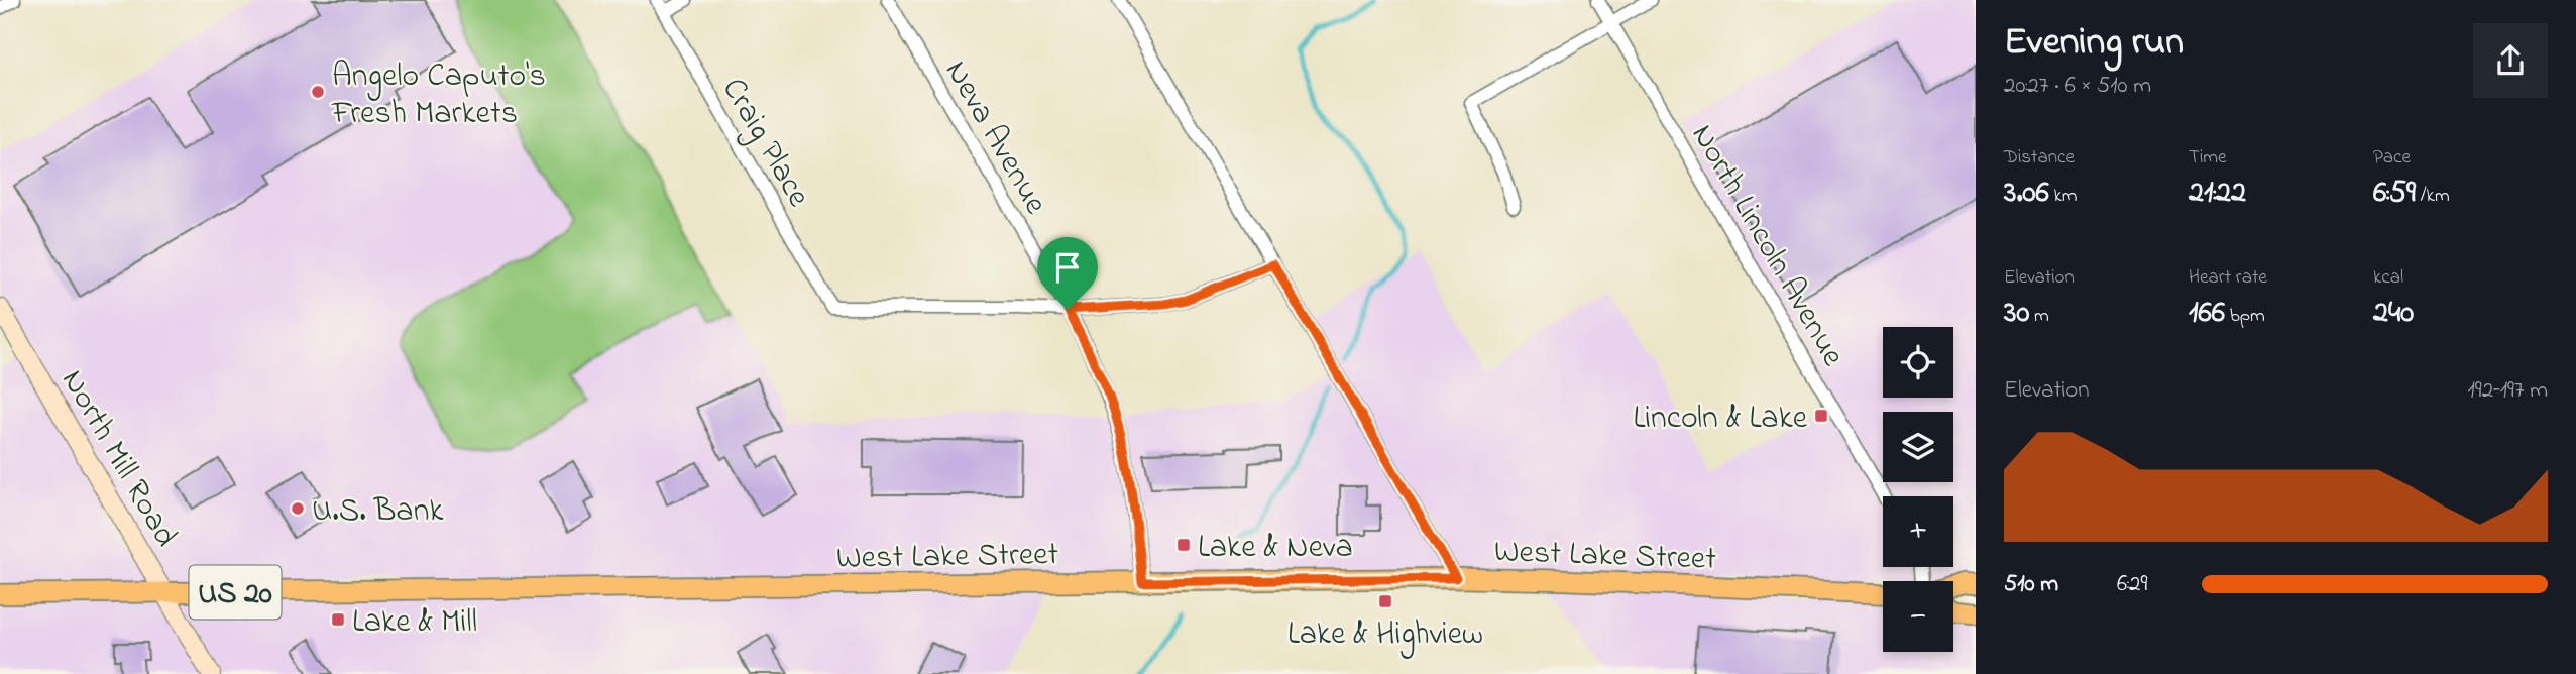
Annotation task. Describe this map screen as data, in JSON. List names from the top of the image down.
{
  "streets": {
    "main road": ["West Lake Street", "US 20"],
    "street": [
      "Neva Avenue",
      "Craig Place",
      "North Lincoln Avenue",
      "North Mill Road"
    ]
  },
  "crossings": [
    ["Neva Avenue", "Craig Place"],
    ["Neva Avenue", "West Lake Street"],
    ["North Mill Road", "West Lake Street"]
  ],
  "places": {
    "other": ["Angelo Caputo's Fresh Markets", "U.S. Bank"],
    "transit": [
      "Lincoln & Lake",
      "Lake & Neva",
      "Lake & Highview",
      "Lake & Mill"
    ]
  },
  "page": {
    "heading": ["Evening run", "20:27 · 6 × 510 m"],
    "stats": [
      ["Distance", "3.06 km"],
      ["Time", "21:22"],
      ["Pace", "6:59 /km"],
      ["Elevation", "30 m"],
      ["Heart rate", "166 bpm"],
      ["kcal", "240"]
    ],
    "map_buttons": ["+", "−"],
    "chart": ["Elevation", "192–197 m"],
    "list": [
      {
        "name": "510 m",
        "note": "6:29"
      }
    ]
  }
}
